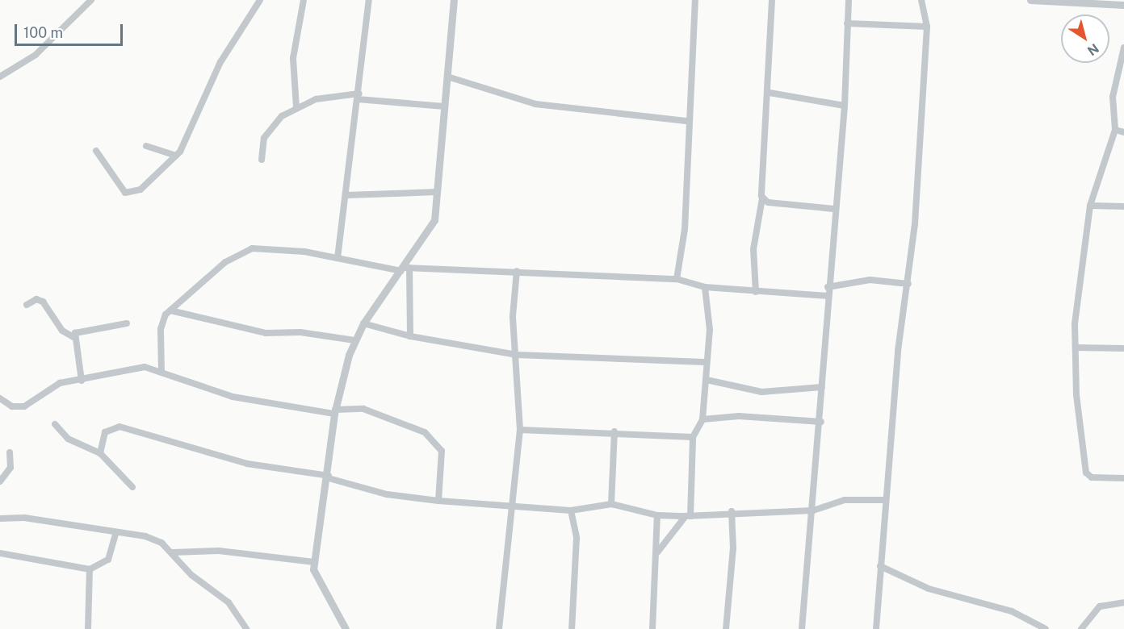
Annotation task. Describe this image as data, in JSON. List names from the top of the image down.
{
  "scale_bar": "100 m",
  "north": "bottom right"
}
